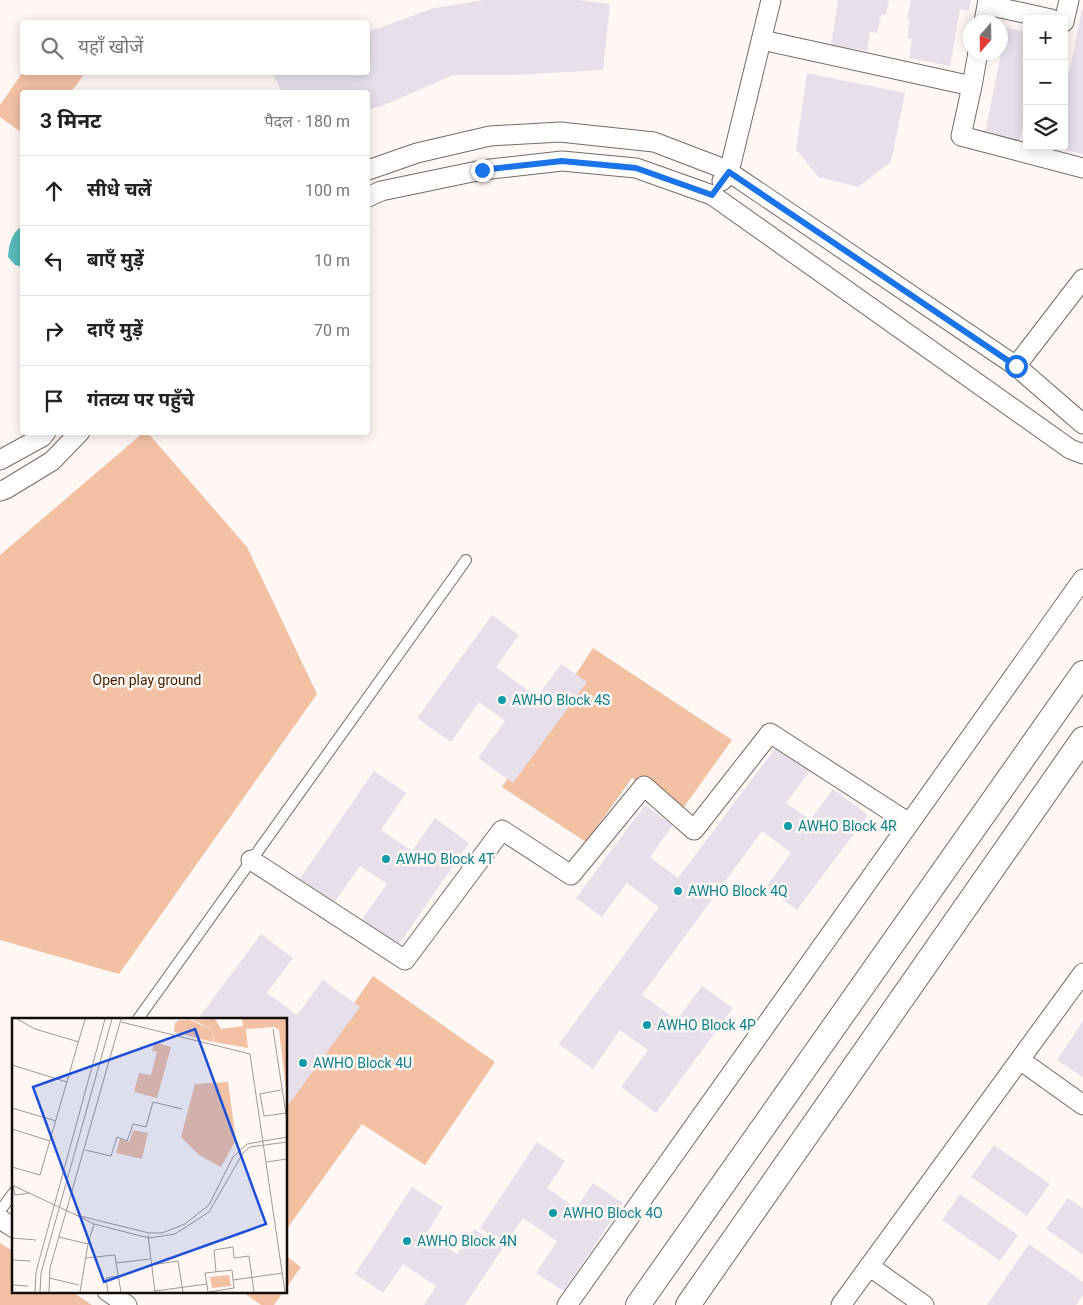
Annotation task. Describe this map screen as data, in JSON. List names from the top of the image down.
{
  "parks": ["Open play ground"],
  "places": [
    "AWHO Block 4S",
    "AWHO Block 4R",
    "AWHO Block 4T",
    "AWHO Block 4Q",
    "AWHO Block 4P",
    "AWHO Block 4U",
    "AWHO Block 4O",
    "AWHO Block 4N"
  ],
  "north": "bottom",
  "page": {
    "map_buttons": ["+", "−"],
    "search": "यहाँ खोजें",
    "heading": ["3 मिनट", "पैदल · 180 m"],
    "list": [
      ["सीधे चलें", "100 m"],
      ["बाएँ मुड़ें", "10 m"],
      ["दाएँ मुड़ें", "70 m"],
      "गंतव्य पर पहुँचे"
    ]
  }
}
